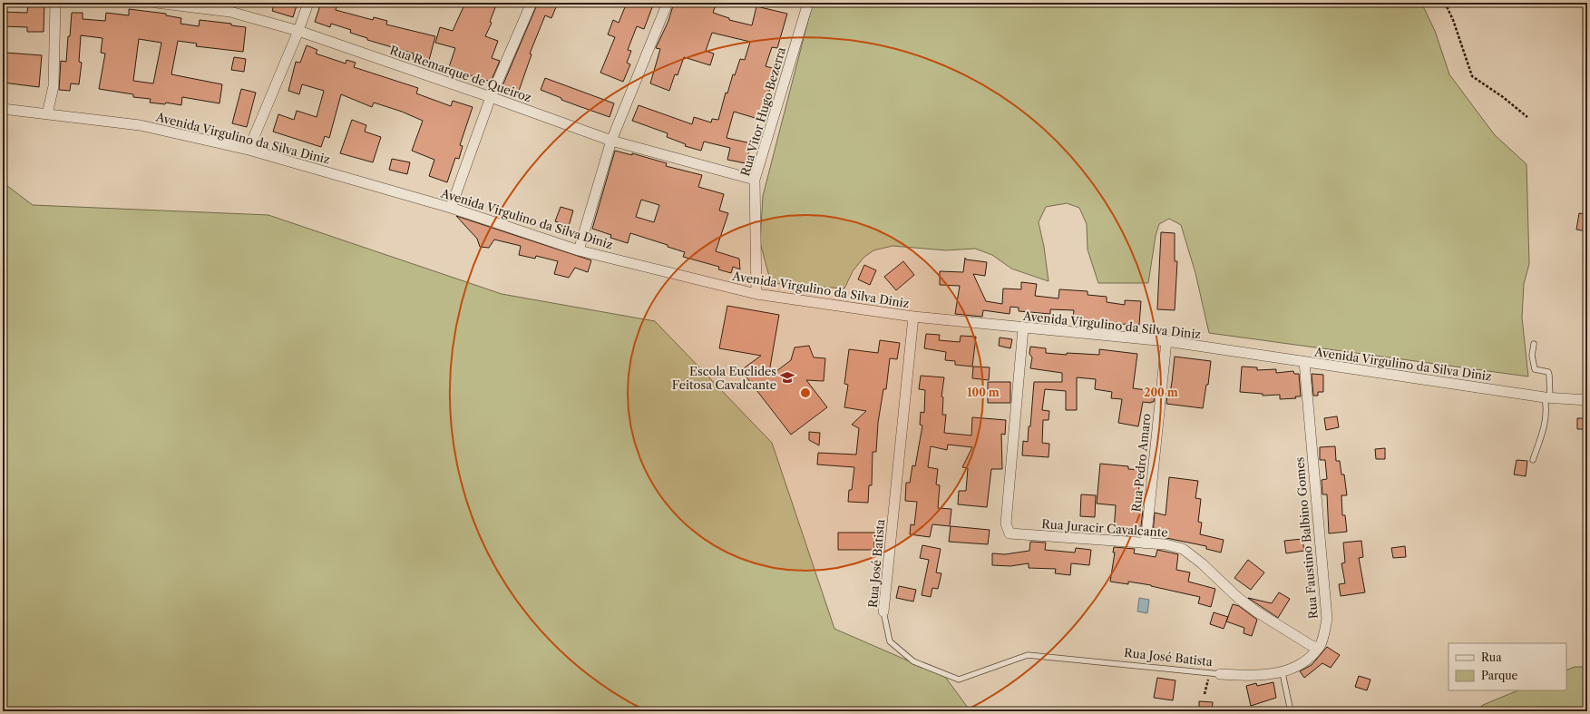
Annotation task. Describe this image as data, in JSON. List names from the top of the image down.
{
  "streets": {
    "street": [
      "Rua Remarque de Queiroz",
      "Rua Vitor Hugo Bezerra",
      "Avenida Virgulino da Silva Diniz",
      "Rua Pedro Amaro",
      "Rua Juracir Cavalcante",
      "Rua Faustino Balbino Gomes",
      "Rua José Batista"
    ]
  },
  "crossings": [
    ["Rua Remarque de Queiroz", "Rua Vitor Hugo Bezerra"],
    ["Rua Vitor Hugo Bezerra", "Avenida Virgulino da Silva Diniz"],
    ["Avenida Virgulino da Silva Diniz", "Rua Pedro Amaro"],
    ["Avenida Virgulino da Silva Diniz", "Rua Juracir Cavalcante"],
    ["Avenida Virgulino da Silva Diniz", "Rua Faustino Balbino Gomes"],
    ["Avenida Virgulino da Silva Diniz", "Rua José Batista"],
    ["Rua Pedro Amaro", "Rua Juracir Cavalcante"],
    ["Rua Juracir Cavalcante", "Rua Faustino Balbino Gomes"],
    ["Rua Faustino Balbino Gomes", "Rua José Batista"]
  ],
  "places": {
    "school or university": ["Escola Euclides Feitosa Cavalcante"]
  },
  "legend": ["Rua", "Parque"],
  "rings": ["100 m", "200 m"]
}
